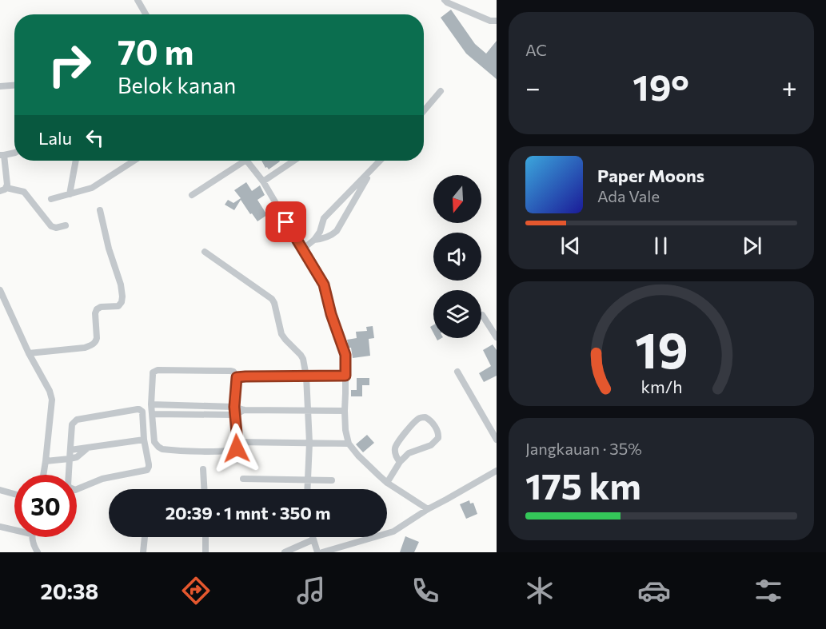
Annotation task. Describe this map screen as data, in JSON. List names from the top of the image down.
{
  "north": "bottom",
  "page": {
    "tile": [
      "AC",
      ["Jangkauan · 35%", "175 km"]
    ],
    "turn": ["70 m", "Belok kanan"],
    "heat": ["−", "19°", "+"],
    "then": "Lalu",
    "song": ["Paper Moons", "Ada Vale"],
    "limit": "30",
    "trip": "20:39 · 1 mnt · 350 m",
    "tabs": "20:38",
    "gauge": ["19", "km/h"]
  }
}
